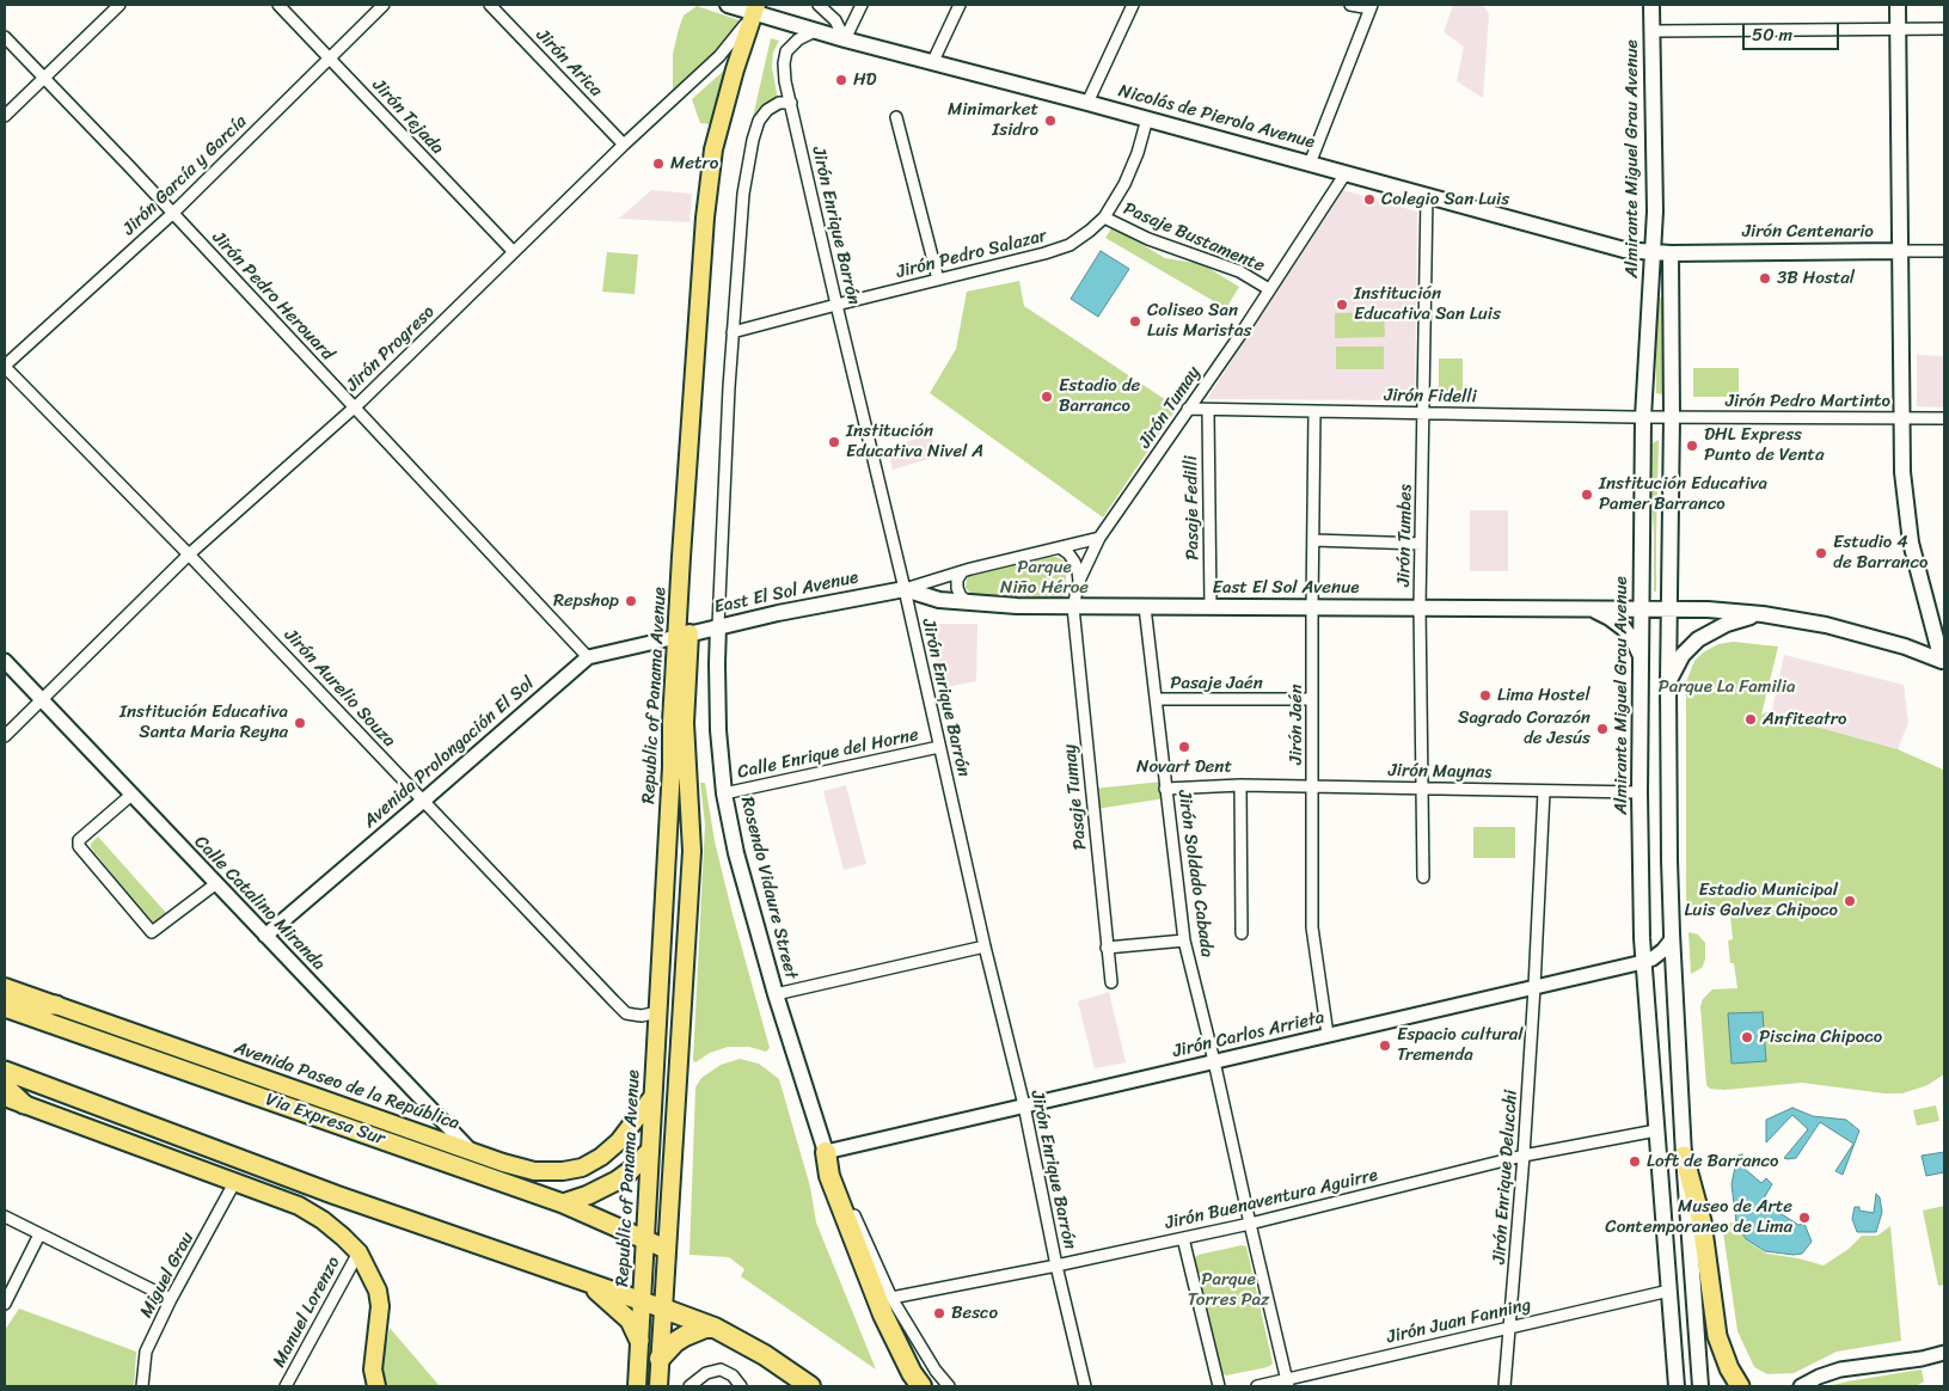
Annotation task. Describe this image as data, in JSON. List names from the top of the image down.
{
  "streets": {
    "highway": ["Via Expresa Sur"],
    "main road": [
      "Nicolás de Pierola Avenue",
      "Almirante Miguel Grau Avenue",
      "Jirón Centenario",
      "East El Sol Avenue",
      "Republic of Panama Avenue",
      "Rosendo Vidaure Street",
      "Avenida Paseo de la República"
    ],
    "street": [
      "Jirón Arica",
      "Jirón Tejada",
      "Jirón García y García",
      "Jirón Enrique Barrón",
      "Pasaje Bustamente",
      "Jirón Pedro Salazar",
      "Jirón Pedro Herouard",
      "Jirón Progreso",
      "Jirón Fidelli",
      "Jirón Pedro Martinto",
      "Jirón Tumay",
      "Pasaje Fedilli",
      "Jirón Tumbes",
      "Pasaje Jaén",
      "Jirón Aurelio Souza",
      "Jirón Jaén",
      "Avenida Prolongación El Sol",
      "Calle Enrique del Horne",
      "Jirón Maynas",
      "Pasaje Tumay",
      "Jirón Soldado Cabada",
      "Calle Catalino Miranda",
      "Jirón Carlos Arrieta",
      "Jirón Enrique Delucchi",
      "Jirón Buenaventura Aguirre",
      "Miguel Grau",
      "Manuel Lorenzo",
      "Jirón Juan Fanning"
    ]
  },
  "crossings": [
    ["Jirón Arica", "Jirón Progreso"],
    ["Jirón Tejada", "Jirón García y García"],
    ["Jirón Tejada", "Jirón Progreso"],
    ["Nicolás de Pierola Avenue", "Almirante Miguel Grau Avenue"],
    ["Nicolás de Pierola Avenue", "Jirón Enrique Barrón"],
    ["Nicolás de Pierola Avenue", "Jirón Centenario"],
    ["Nicolás de Pierola Avenue", "Jirón Pedro Salazar"],
    ["Nicolás de Pierola Avenue", "Jirón Progreso"],
    ["Nicolás de Pierola Avenue", "Jirón Tumay"],
    ["Nicolás de Pierola Avenue", "Jirón Tumbes"],
    ["Nicolás de Pierola Avenue", "Republic of Panama Avenue"],
    ["Almirante Miguel Grau Avenue", "Jirón Fidelli"],
    ["Almirante Miguel Grau Avenue", "East El Sol Avenue"],
    ["Almirante Miguel Grau Avenue", "Jirón Maynas"],
    ["Almirante Miguel Grau Avenue", "Jirón Carlos Arrieta"],
    ["Almirante Miguel Grau Avenue", "Jirón Buenaventura Aguirre"],
    ["Almirante Miguel Grau Avenue", "Jirón Juan Fanning"],
    ["Jirón García y García", "Jirón Pedro Herouard"],
    ["Jirón García y García", "Jirón Aurelio Souza"],
    ["Jirón Enrique Barrón", "Jirón Pedro Salazar"],
    ["Jirón Enrique Barrón", "East El Sol Avenue"],
    ["Jirón Enrique Barrón", "Calle Enrique del Horne"],
    ["Jirón Enrique Barrón", "Jirón Carlos Arrieta"],
    ["Jirón Enrique Barrón", "Jirón Buenaventura Aguirre"],
    ["Pasaje Bustamente", "Jirón Pedro Salazar"],
    ["Pasaje Bustamente", "Jirón Tumay"],
    ["Jirón Pedro Herouard", "Jirón Progreso"],
    ["Jirón Pedro Herouard", "Avenida Prolongación El Sol"],
    ["Jirón Progreso", "Jirón Aurelio Souza"],
    ["Jirón Progreso", "Republic of Panama Avenue"],
    ["Jirón Progreso", "Calle Catalino Miranda"],
    ["Jirón Fidelli", "Jirón Pedro Martinto"],
    ["Jirón Fidelli", "Jirón Tumay"],
    ["Jirón Fidelli", "Pasaje Fedilli"],
    ["Jirón Fidelli", "Jirón Tumbes"],
    ["Jirón Fidelli", "Jirón Jaén"],
    ["Jirón Tumay", "East El Sol Avenue"],
    ["Jirón Tumay", "Pasaje Tumay"],
    ["Pasaje Fedilli", "East El Sol Avenue"],
    ["Jirón Tumbes", "East El Sol Avenue"],
    ["Jirón Tumbes", "Jirón Maynas"],
    ["East El Sol Avenue", "Republic of Panama Avenue"],
    ["East El Sol Avenue", "Jirón Jaén"],
    ["East El Sol Avenue", "Avenida Prolongación El Sol"],
    ["East El Sol Avenue", "Pasaje Tumay"],
    ["East El Sol Avenue", "Jirón Soldado Cabada"],
    ["East El Sol Avenue", "Rosendo Vidaure Street"],
    ["Pasaje Jaén", "Jirón Jaén"],
    ["Pasaje Jaén", "Jirón Soldado Cabada"],
    ["Jirón Aurelio Souza", "Republic of Panama Avenue"],
    ["Jirón Aurelio Souza", "Avenida Prolongación El Sol"],
    ["Republic of Panama Avenue", "Avenida Prolongación El Sol"],
    ["Republic of Panama Avenue", "Avenida Paseo de la República"],
    ["Republic of Panama Avenue", "Via Expresa Sur"],
    ["Jirón Jaén", "Jirón Maynas"],
    ["Jirón Jaén", "Jirón Carlos Arrieta"],
    ["Avenida Prolongación El Sol", "Calle Catalino Miranda"],
    ["Calle Enrique del Horne", "Rosendo Vidaure Street"],
    ["Jirón Maynas", "Jirón Soldado Cabada"],
    ["Jirón Maynas", "Jirón Enrique Delucchi"],
    ["Jirón Soldado Cabada", "Jirón Carlos Arrieta"],
    ["Jirón Soldado Cabada", "Jirón Buenaventura Aguirre"],
    ["Jirón Soldado Cabada", "Jirón Juan Fanning"],
    ["Rosendo Vidaure Street", "Jirón Carlos Arrieta"],
    ["Calle Catalino Miranda", "Avenida Paseo de la República"],
    ["Calle Catalino Miranda", "Via Expresa Sur"],
    ["Jirón Carlos Arrieta", "Jirón Enrique Delucchi"],
    ["Jirón Enrique Delucchi", "Jirón Buenaventura Aguirre"],
    ["Jirón Enrique Delucchi", "Jirón Juan Fanning"]
  ],
  "parks": ["Parque Niño Héroe", "Parque La Familia", "Parque Torres Paz"],
  "places": [
    "HD",
    "Minimarket Isidro",
    "Metro",
    "Colegio San Luis",
    "3B Hostal",
    "Institución Educativa San Luis",
    "Coliseo San Luis Maristas",
    "Estadio de Barranco",
    "Institución Educativa Nivel A",
    "DHL Express Punto de Venta",
    "Institución Educativa Pamer Barranco",
    "Estudio 4 de Barranco",
    "Repshop",
    "Lima Hostel",
    "Anfiteatro",
    "Institución Educativa Santa Maria Reyna",
    "Sagrado Corazón de Jesús",
    "Novart Dent",
    "Estadio Municipal Luis Galvez Chipoco",
    "Piscina Chipoco",
    "Espacio cultural Tremenda",
    "Loft de Barranco",
    "Museo de Arte Contemporaneo de Lima",
    "Besco"
  ],
  "scale_bar": "50 m"
}
